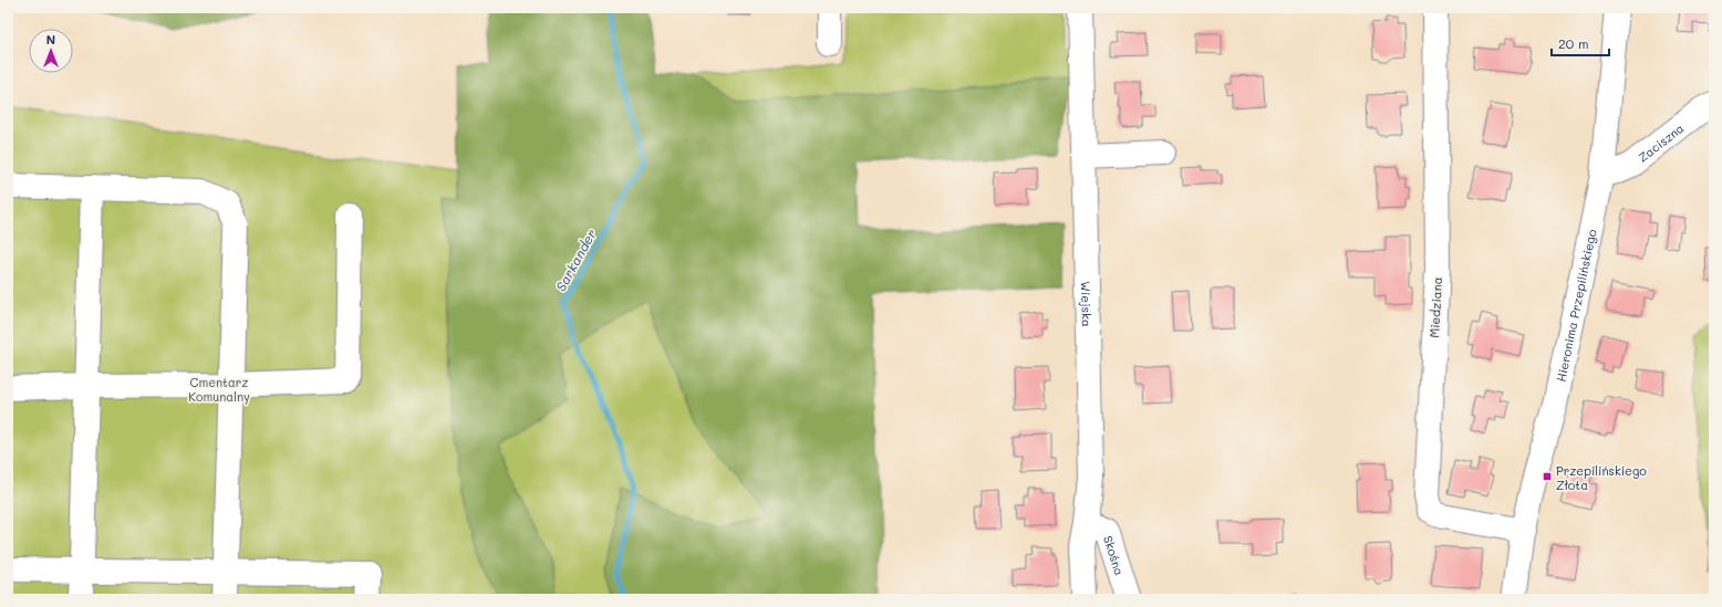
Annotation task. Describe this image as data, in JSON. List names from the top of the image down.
{
  "streets": {
    "street": [
      "Zaciszna",
      "Wiejska",
      "Hieronima Przepilińskiego",
      "Miedziana",
      "Skośna"
    ]
  },
  "crossings": [
    ["Zaciszna", "Hieronima Przepilińskiego"],
    ["Wiejska", "Skośna"],
    ["Hieronima Przepilińskiego", "Miedziana"]
  ],
  "water": ["Sarkander"],
  "parks": ["Cmentarz Komunalny"],
  "places": {
    "transit": ["Przepilińskiego Złota"]
  },
  "scale_bar": "20 m",
  "north": "top"
}
